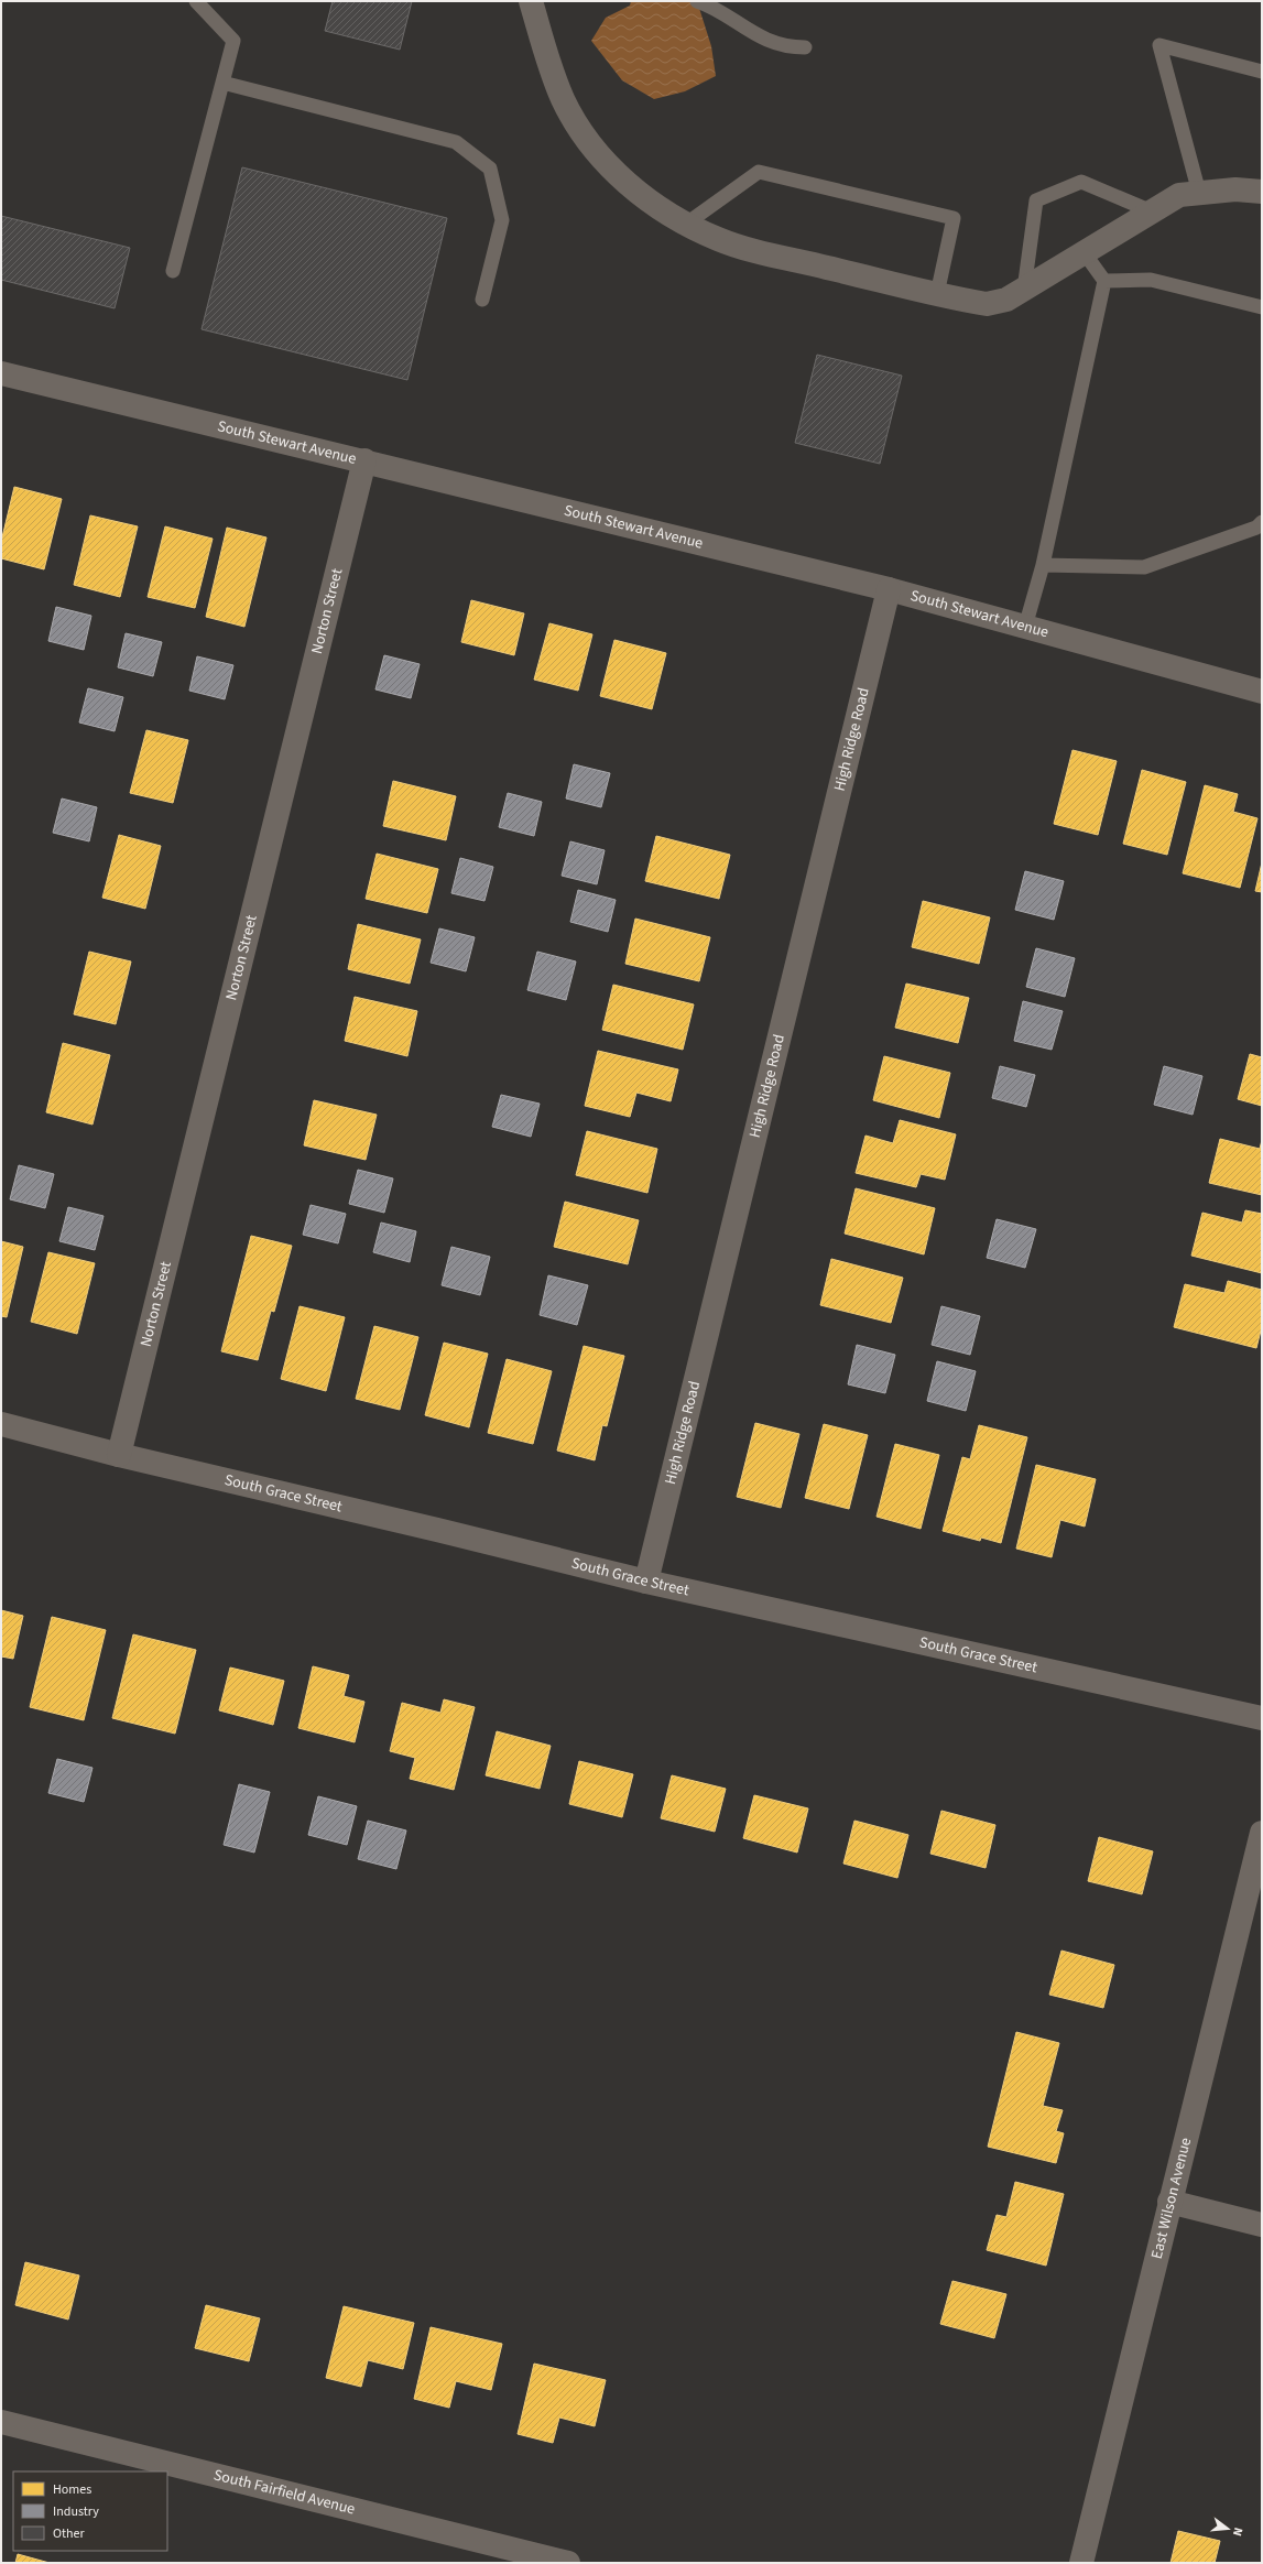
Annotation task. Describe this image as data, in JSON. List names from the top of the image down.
{
  "streets": {
    "street": [
      "South Stewart Avenue",
      "Norton Street",
      "High Ridge Road",
      "South Grace Street",
      "East Wilson Avenue",
      "South Fairfield Avenue"
    ]
  },
  "crossings": [
    ["South Stewart Avenue", "Norton Street"],
    ["South Stewart Avenue", "High Ridge Road"],
    ["Norton Street", "South Grace Street"],
    ["High Ridge Road", "South Grace Street"]
  ],
  "legend": ["Homes", "Industry", "Other"],
  "north": "right"
}
